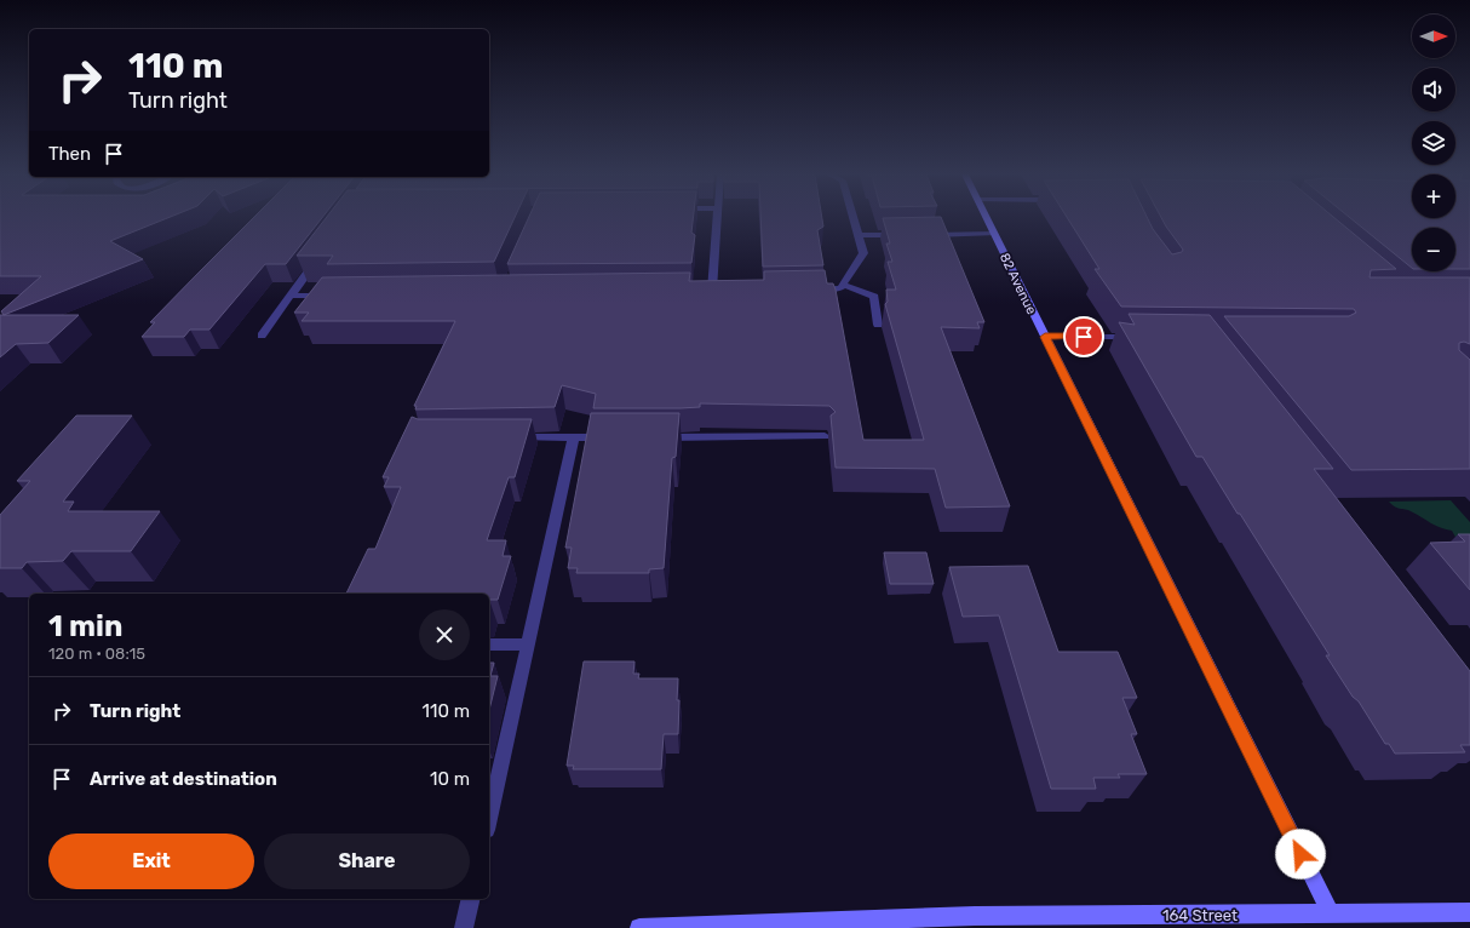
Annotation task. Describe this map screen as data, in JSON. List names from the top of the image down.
{
  "streets": {
    "street": ["82 Avenue", "164 Street"]
  },
  "crossings": [
    ["82 Avenue", "164 Street"]
  ],
  "north": "right",
  "page": {
    "map_buttons": ["+", "−"],
    "turn": ["110 m", "Turn right"],
    "then": "Then",
    "heading": ["1 min", "120 m · 08:15"],
    "list": [
      {
        "name": "Turn right",
        "value": "110 m"
      },
      {
        "name": "Arrive at destination",
        "value": "10 m"
      }
    ],
    "buttons": ["Exit", "Share"]
  }
}
